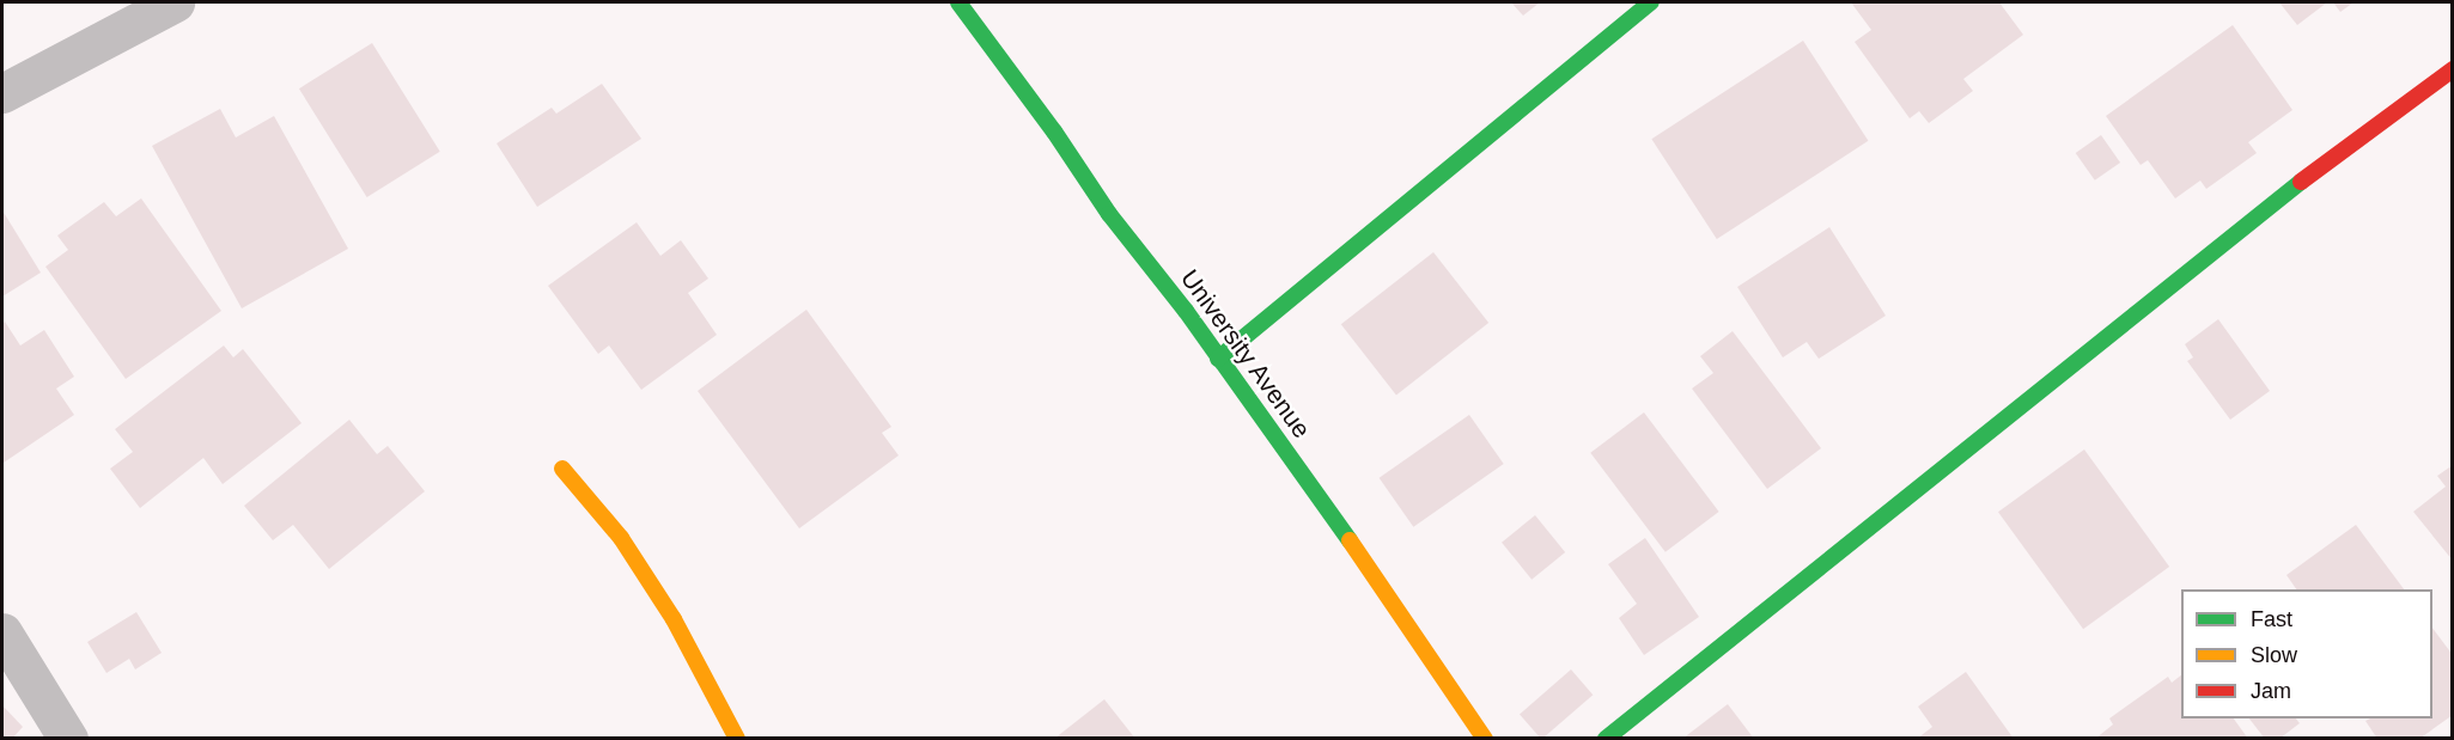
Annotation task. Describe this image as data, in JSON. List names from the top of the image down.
{
  "streets": {
    "street": ["University Avenue"]
  },
  "legend": ["Fast", "Slow", "Jam"]
}
